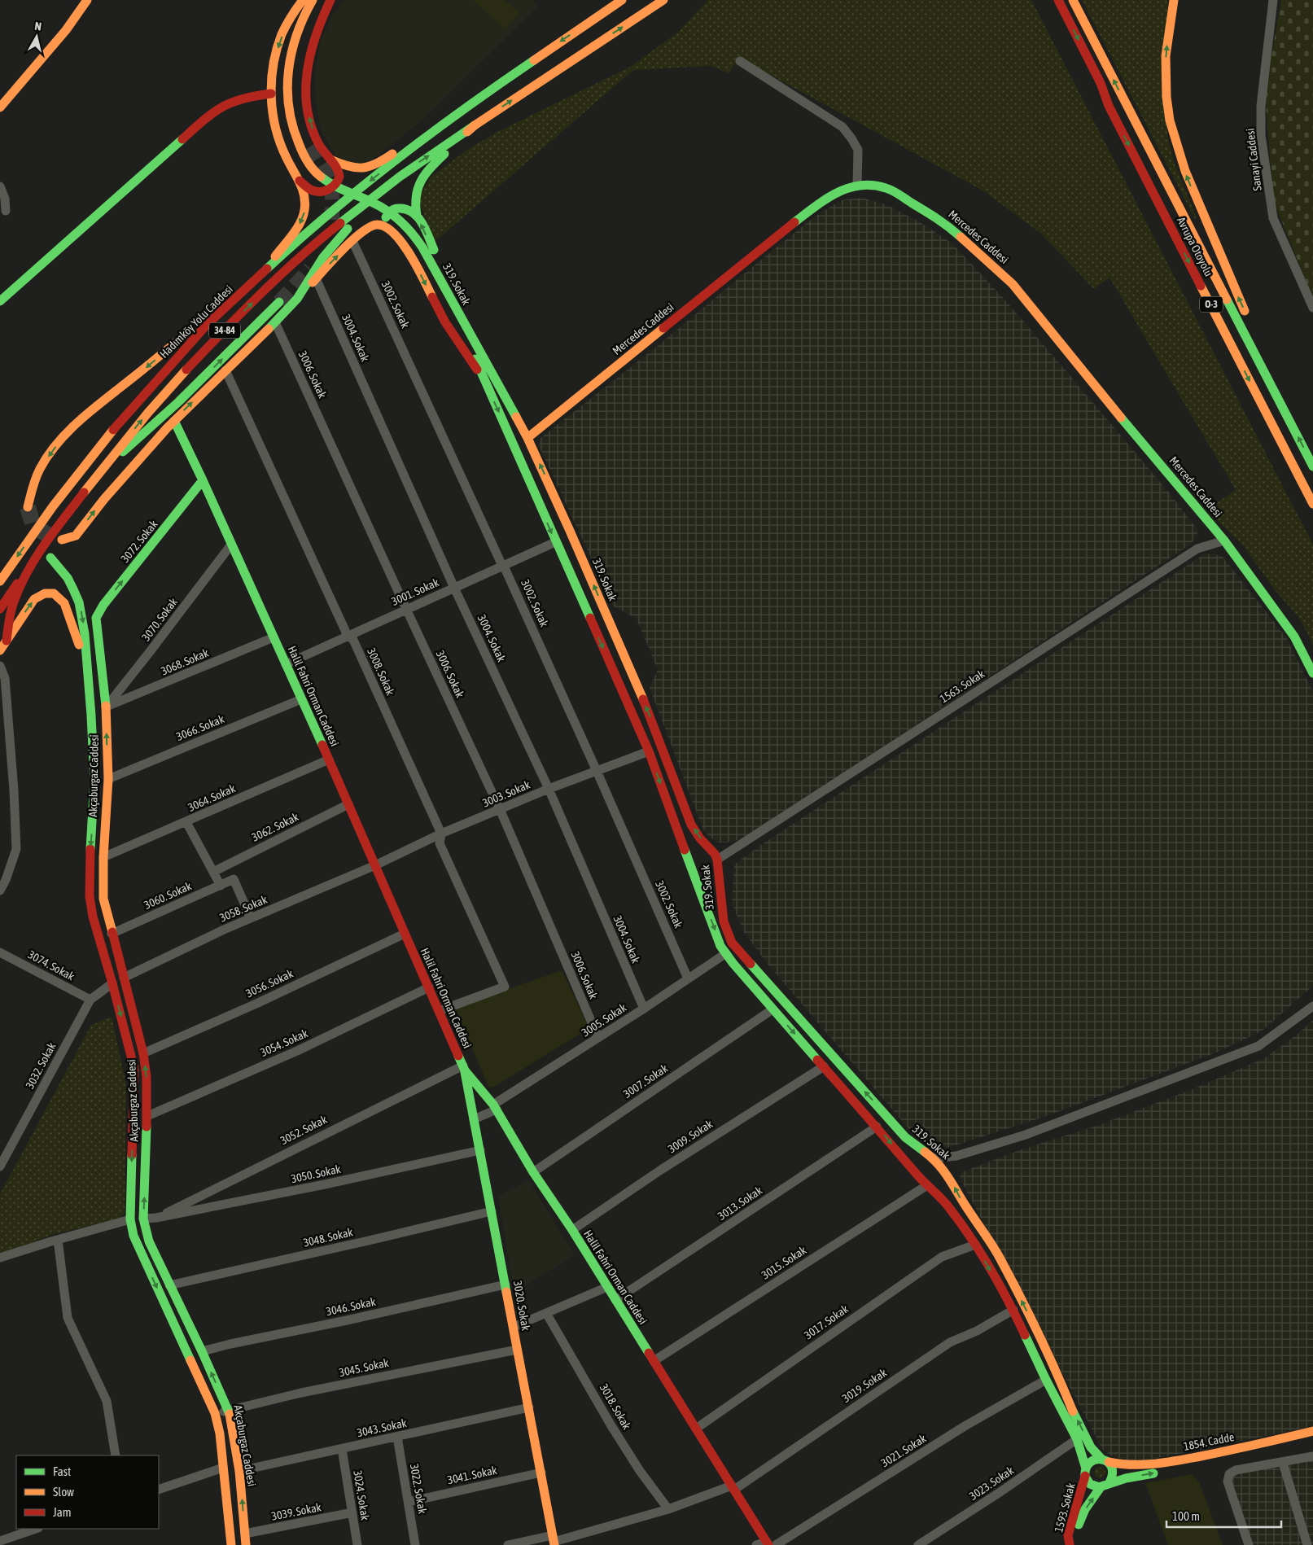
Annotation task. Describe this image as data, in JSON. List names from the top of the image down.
{
  "streets": {
    "main road": [
      "Mercedes Caddesi",
      "Avrupa Otoyolu",
      "319. Sokak",
      "O-3",
      "Hadımköy Yolu Caddesi",
      "34-84",
      "3072. Sokak",
      "Halil Fahri Orman Caddesi",
      "Akçaburgaz Caddesi",
      "3020. Sokak",
      "1854. Cadde",
      "1593. Sokak"
    ],
    "street": [
      "Sanayi Caddesi",
      "3002. Sokak",
      "3004. Sokak",
      "3006. Sokak",
      "3001. Sokak",
      "3070. Sokak",
      "3068. Sokak",
      "3008. Sokak",
      "1563. Sokak",
      "3066. Sokak",
      "3003. Sokak",
      "3064. Sokak",
      "3062. Sokak",
      "3060. Sokak",
      "3058. Sokak",
      "3074. Sokak",
      "3056. Sokak",
      "3005. Sokak",
      "3054. Sokak",
      "3032. Sokak",
      "3007. Sokak",
      "3052. Sokak",
      "3009. Sokak",
      "3050. Sokak",
      "3013. Sokak",
      "3048. Sokak",
      "3015. Sokak",
      "3046. Sokak",
      "3017. Sokak",
      "3045. Sokak",
      "3019. Sokak",
      "3018. Sokak",
      "3043. Sokak",
      "3021. Sokak",
      "3041. Sokak",
      "3023. Sokak",
      "3022. Sokak",
      "3024. Sokak",
      "3039. Sokak"
    ]
  },
  "crossings": [
    ["Mercedes Caddesi", "319. Sokak"],
    ["Mercedes Caddesi", "1563. Sokak"],
    ["319. Sokak", "3001. Sokak"],
    ["319. Sokak", "1563. Sokak"],
    ["319. Sokak", "3003. Sokak"],
    ["319. Sokak", "3005. Sokak"],
    ["319. Sokak", "3007. Sokak"],
    ["319. Sokak", "3009. Sokak"],
    ["319. Sokak", "3013. Sokak"],
    ["319. Sokak", "3015. Sokak"],
    ["319. Sokak", "3017. Sokak"],
    ["319. Sokak", "3019. Sokak"],
    ["319. Sokak", "1854. Cadde"],
    ["319. Sokak", "3021. Sokak"],
    ["319. Sokak", "3023. Sokak"],
    ["319. Sokak", "1593. Sokak"],
    ["3002. Sokak", "3001. Sokak"],
    ["3002. Sokak", "3003. Sokak"],
    ["3002. Sokak", "3005. Sokak"],
    ["3004. Sokak", "3001. Sokak"],
    ["3004. Sokak", "3003. Sokak"],
    ["3004. Sokak", "3005. Sokak"],
    ["3006. Sokak", "3001. Sokak"],
    ["3006. Sokak", "3003. Sokak"],
    ["3006. Sokak", "3005. Sokak"],
    ["3072. Sokak", "Halil Fahri Orman Caddesi"],
    ["3072. Sokak", "Akçaburgaz Caddesi"],
    ["3001. Sokak", "3008. Sokak"],
    ["3001. Sokak", "Halil Fahri Orman Caddesi"],
    ["3070. Sokak", "3068. Sokak"],
    ["3070. Sokak", "Halil Fahri Orman Caddesi"],
    ["3070. Sokak", "Akçaburgaz Caddesi"],
    ["3068. Sokak", "Halil Fahri Orman Caddesi"],
    ["3068. Sokak", "Akçaburgaz Caddesi"],
    ["3008. Sokak", "Halil Fahri Orman Caddesi"],
    ["3008. Sokak", "3003. Sokak"],
    ["Halil Fahri Orman Caddesi", "3066. Sokak"],
    ["Halil Fahri Orman Caddesi", "3003. Sokak"],
    ["Halil Fahri Orman Caddesi", "3064. Sokak"],
    ["Halil Fahri Orman Caddesi", "3062. Sokak"],
    ["Halil Fahri Orman Caddesi", "3058. Sokak"],
    ["Halil Fahri Orman Caddesi", "3056. Sokak"],
    ["Halil Fahri Orman Caddesi", "3005. Sokak"],
    ["Halil Fahri Orman Caddesi", "3054. Sokak"],
    ["Halil Fahri Orman Caddesi", "3007. Sokak"],
    ["Halil Fahri Orman Caddesi", "3052. Sokak"],
    ["Halil Fahri Orman Caddesi", "3009. Sokak"],
    ["Halil Fahri Orman Caddesi", "3013. Sokak"],
    ["Halil Fahri Orman Caddesi", "3015. Sokak"],
    ["Halil Fahri Orman Caddesi", "3020. Sokak"],
    ["Halil Fahri Orman Caddesi", "3017. Sokak"],
    ["Halil Fahri Orman Caddesi", "3019. Sokak"],
    ["3066. Sokak", "Akçaburgaz Caddesi"],
    ["Akçaburgaz Caddesi", "3064. Sokak"],
    ["Akçaburgaz Caddesi", "3060. Sokak"],
    ["Akçaburgaz Caddesi", "3058. Sokak"],
    ["Akçaburgaz Caddesi", "3056. Sokak"],
    ["Akçaburgaz Caddesi", "3054. Sokak"],
    ["Akçaburgaz Caddesi", "3032. Sokak"],
    ["Akçaburgaz Caddesi", "3050. Sokak"],
    ["Akçaburgaz Caddesi", "3048. Sokak"],
    ["Akçaburgaz Caddesi", "3046. Sokak"],
    ["Akçaburgaz Caddesi", "3045. Sokak"],
    ["Akçaburgaz Caddesi", "3043. Sokak"],
    ["Akçaburgaz Caddesi", "3039. Sokak"],
    ["3003. Sokak", "3058. Sokak"],
    ["3060. Sokak", "3058. Sokak"],
    ["3074. Sokak", "3032. Sokak"],
    ["3005. Sokak", "3020. Sokak"],
    ["3052. Sokak", "3050. Sokak"],
    ["3052. Sokak", "3020. Sokak"],
    ["3050. Sokak", "3020. Sokak"],
    ["3048. Sokak", "3020. Sokak"],
    ["3020. Sokak", "3046. Sokak"],
    ["3020. Sokak", "3045. Sokak"],
    ["3020. Sokak", "3019. Sokak"],
    ["3020. Sokak", "3043. Sokak"],
    ["3020. Sokak", "3041. Sokak"],
    ["3019. Sokak", "3018. Sokak"],
    ["3043. Sokak", "3022. Sokak"],
    ["3043. Sokak", "3024. Sokak"],
    ["1854. Cadde", "1593. Sokak"],
    ["3041. Sokak", "3022. Sokak"],
    ["3024. Sokak", "3039. Sokak"]
  ],
  "legend": ["Fast", "Slow", "Jam"],
  "scale_bar": "100 m",
  "north": "top"
}
